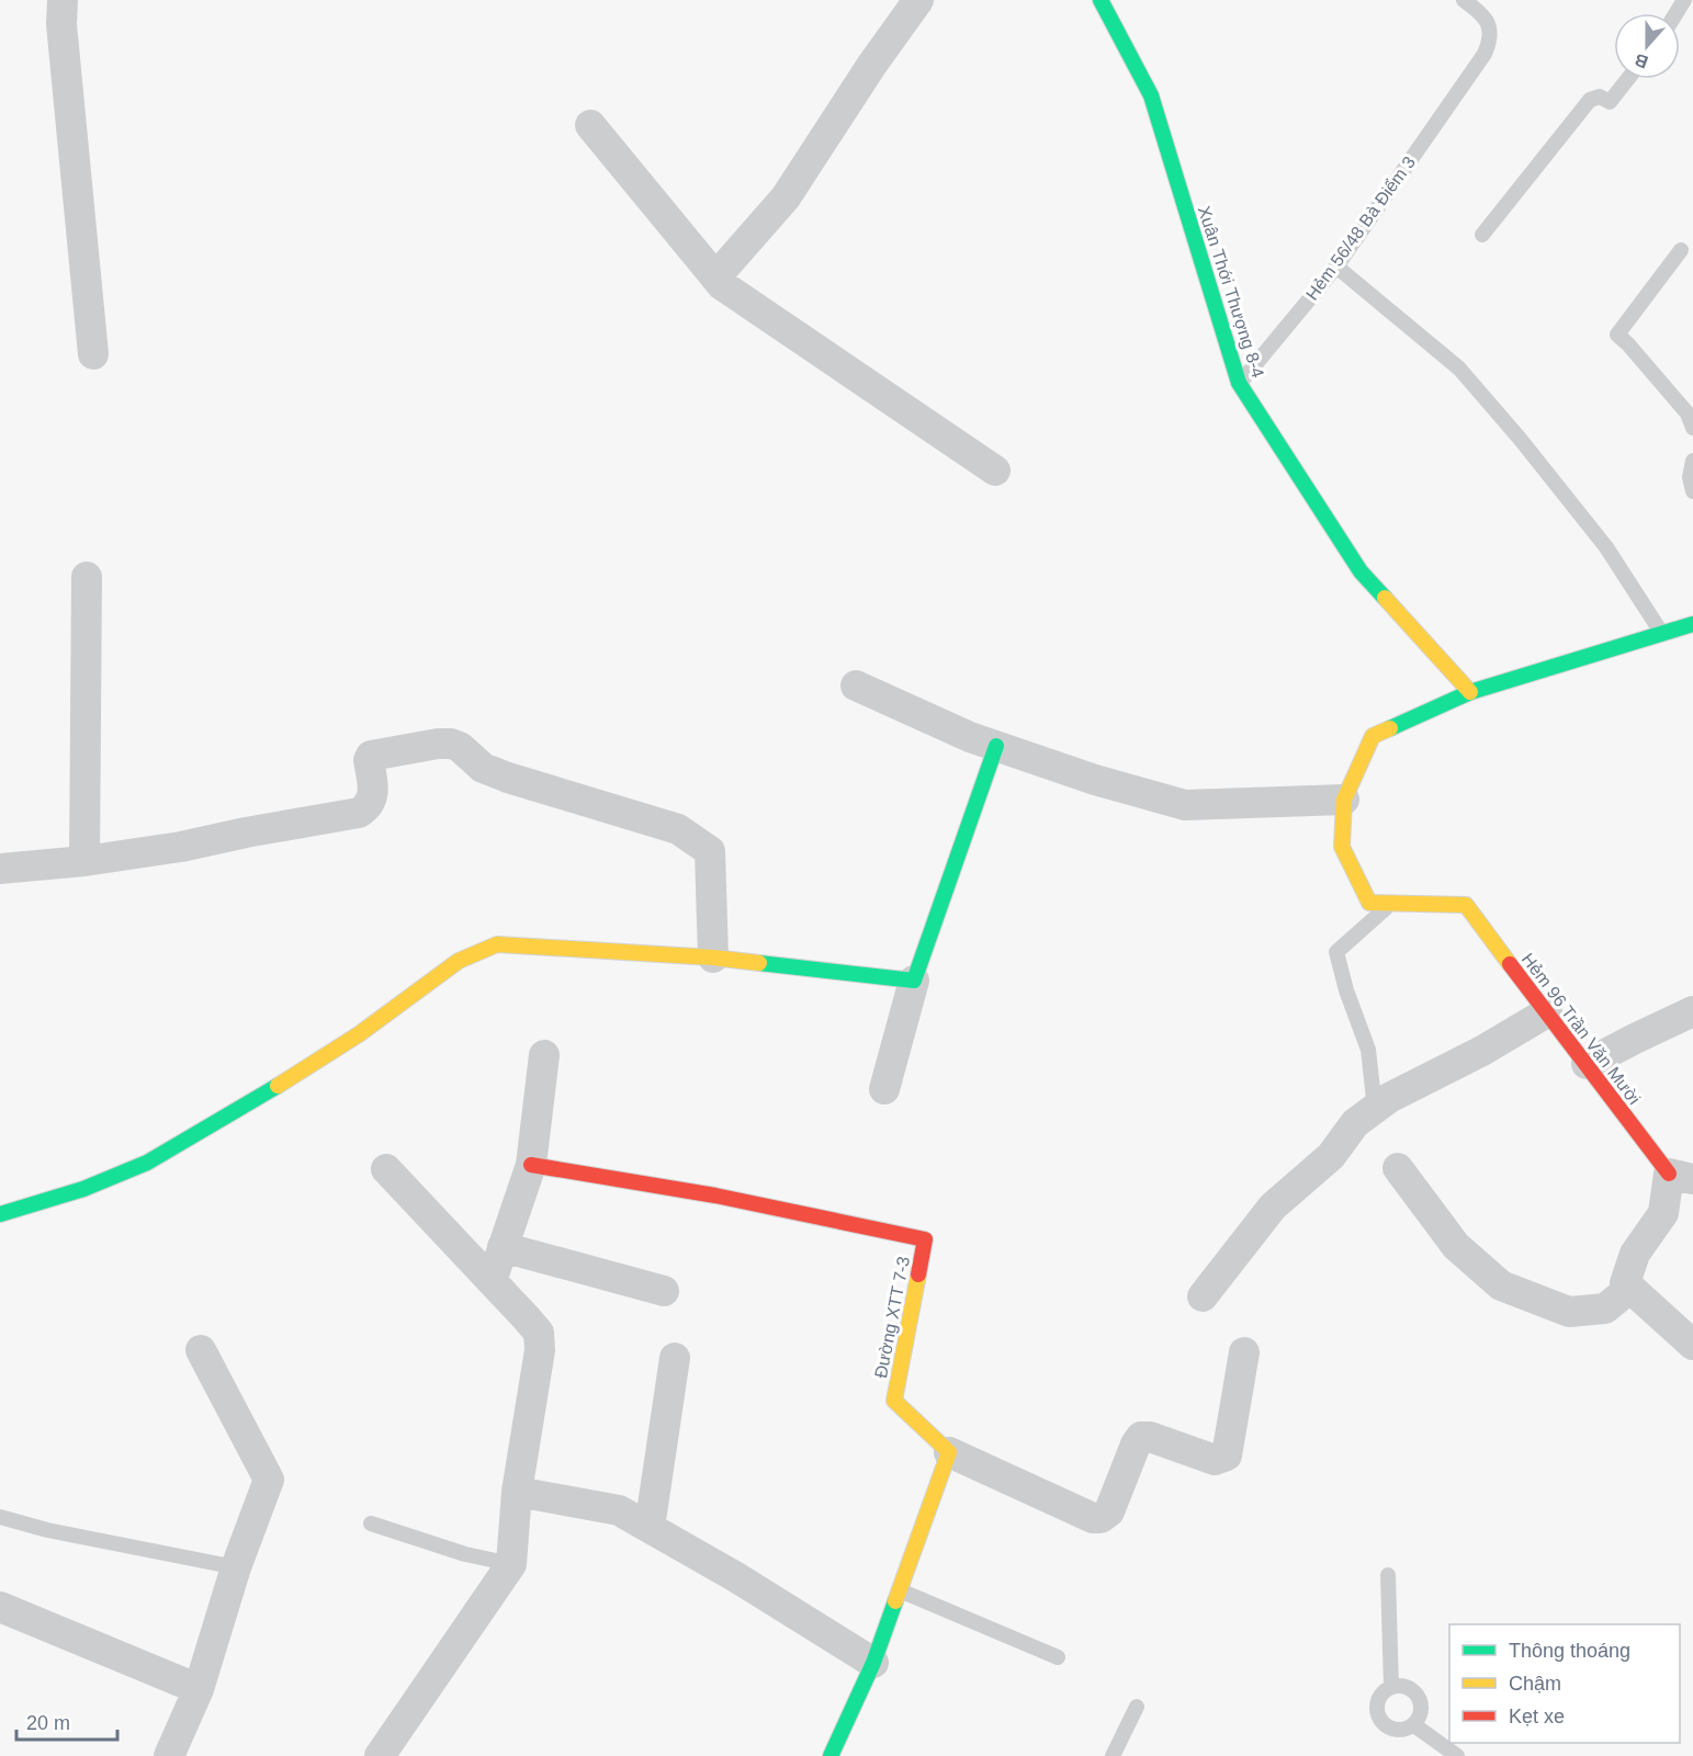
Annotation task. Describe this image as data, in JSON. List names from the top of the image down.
{
  "streets": {
    "street": ["Xuân Thới Thượng 8-4", "Hẻm 96 Trần Văn Mười", "Đường XTT 7-3"],
    "lane": ["Hẻm 56/48 Bà Điểm 3"]
  },
  "crossings": [
    ["Hẻm 56/48 Bà Điểm 3", "Xuân Thới Thượng 8-4"]
  ],
  "legend": ["Thông thoáng", "Chậm", "Kẹt xe"],
  "scale_bar": "20 m",
  "north": "bottom"
}
